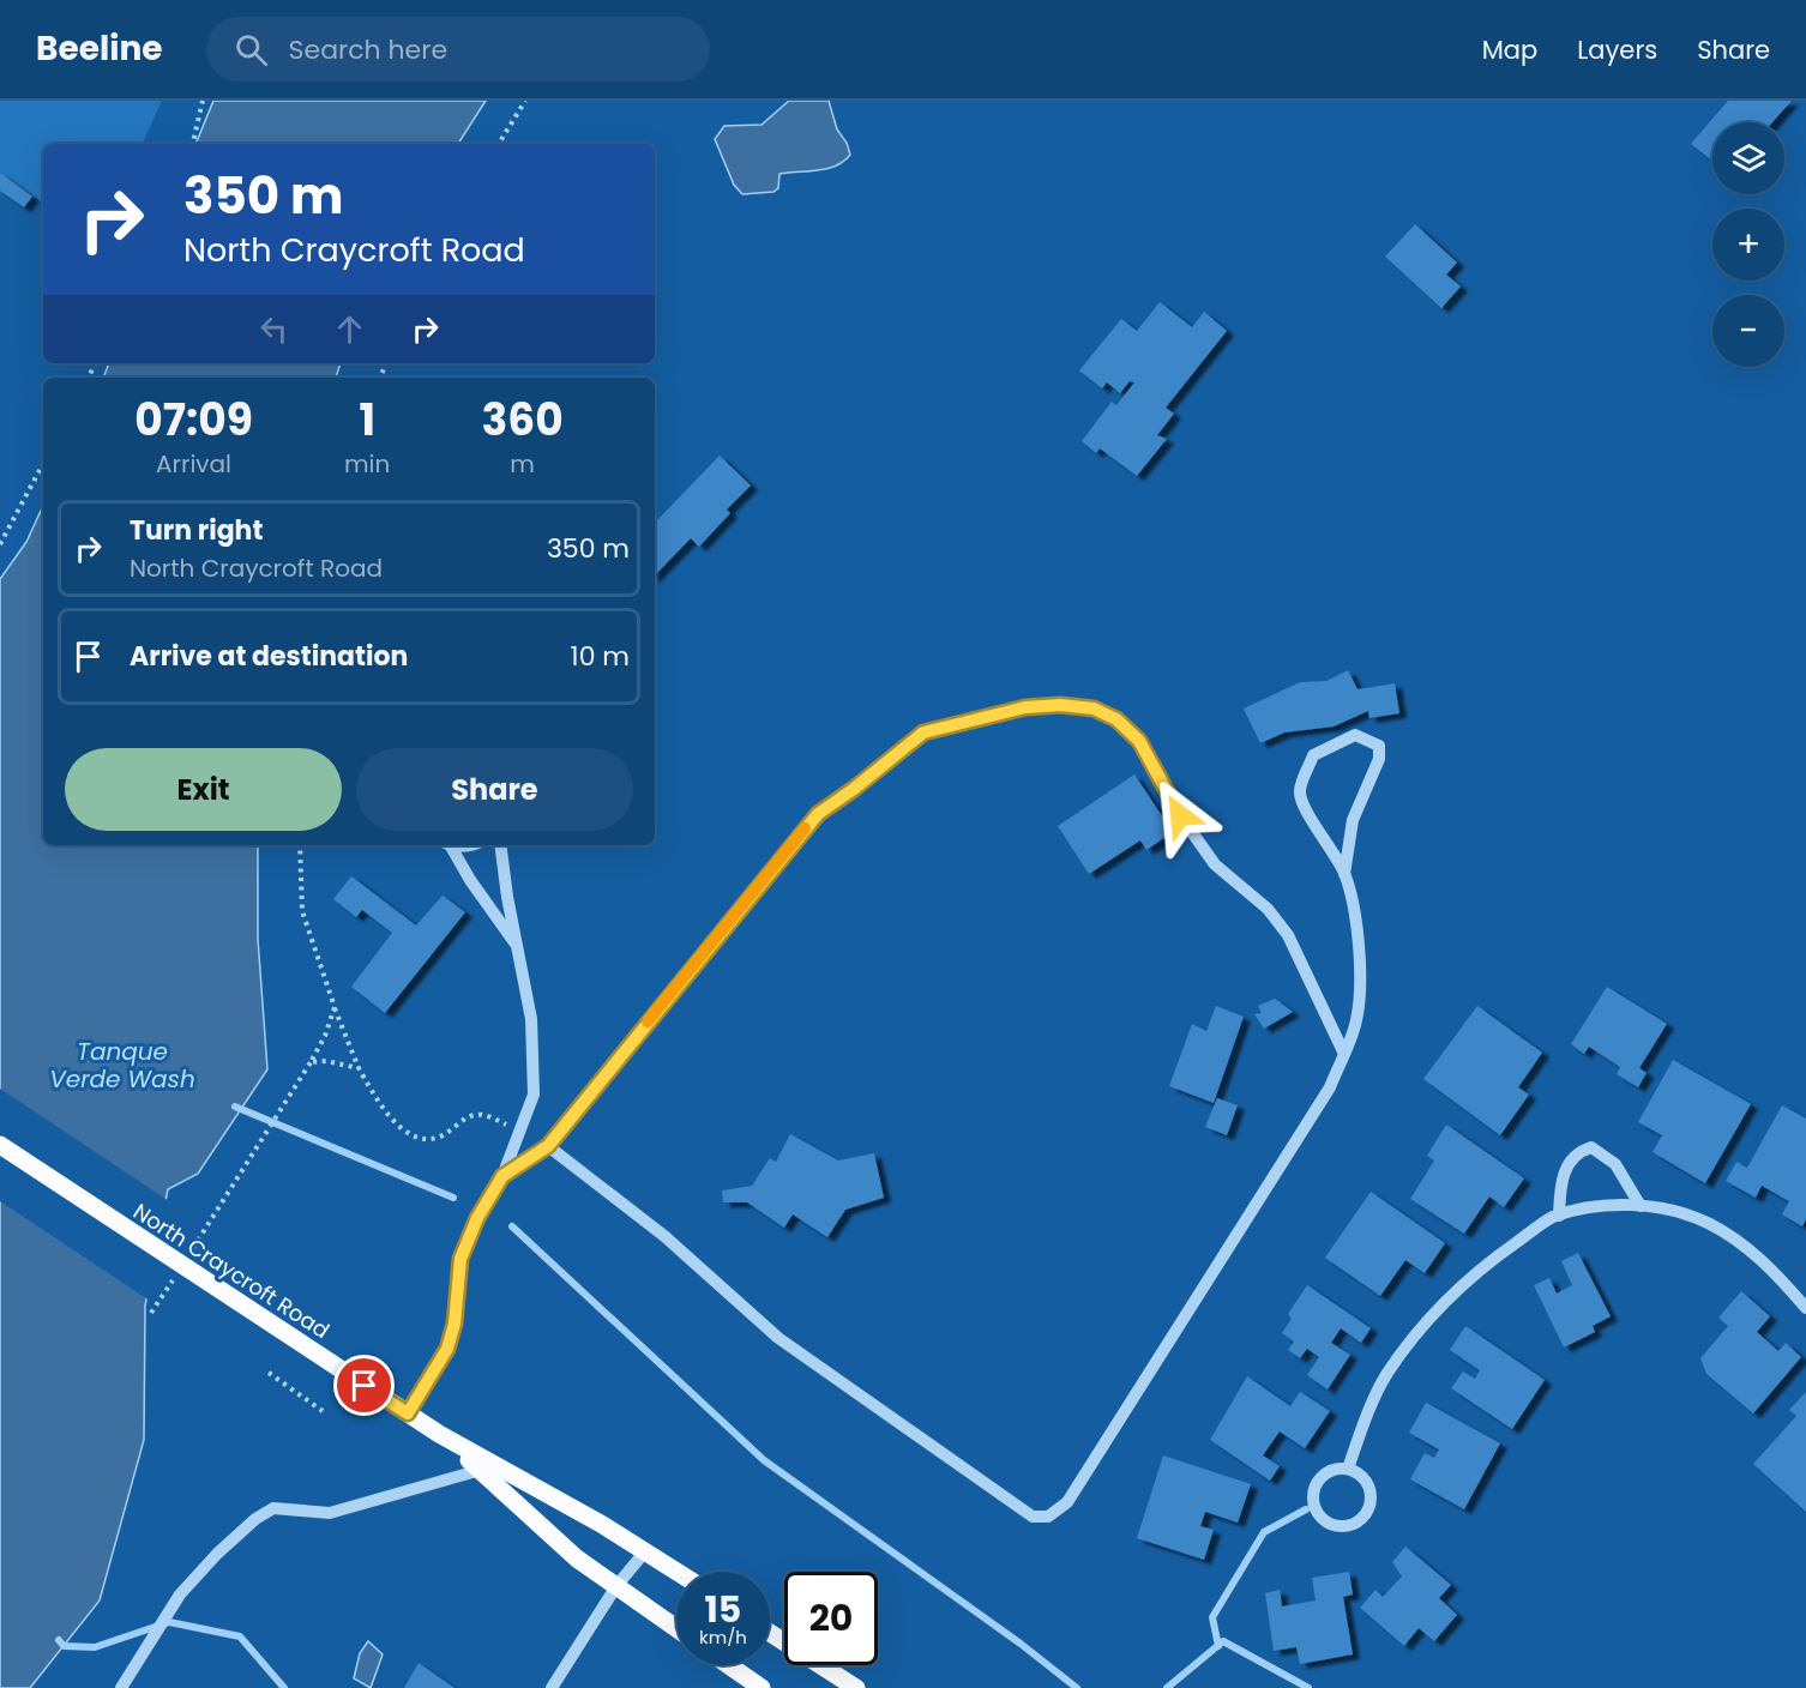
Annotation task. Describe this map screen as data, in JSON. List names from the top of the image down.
{
  "streets": {
    "main road": ["North Craycroft Road"]
  },
  "water": ["Tanque Verde Wash"],
  "page": {
    "header": "Beeline",
    "search": "Search here",
    "nav": ["Map", "Layers", "Share"],
    "map_buttons": ["+", "−"],
    "turn": ["350 m", "North Craycroft Road"],
    "eta": [
      "07:09",
      "Arrival",
      "1",
      "min",
      "360",
      "m"
    ],
    "list": [
      {
        "name": "Turn right",
        "note": "North Craycroft Road",
        "value": "350 m"
      },
      {
        "name": "Arrive at destination",
        "value": "10 m"
      }
    ],
    "buttons": ["Exit", "Share"],
    "speed": "15 km/h",
    "limit": "20"
  }
}
